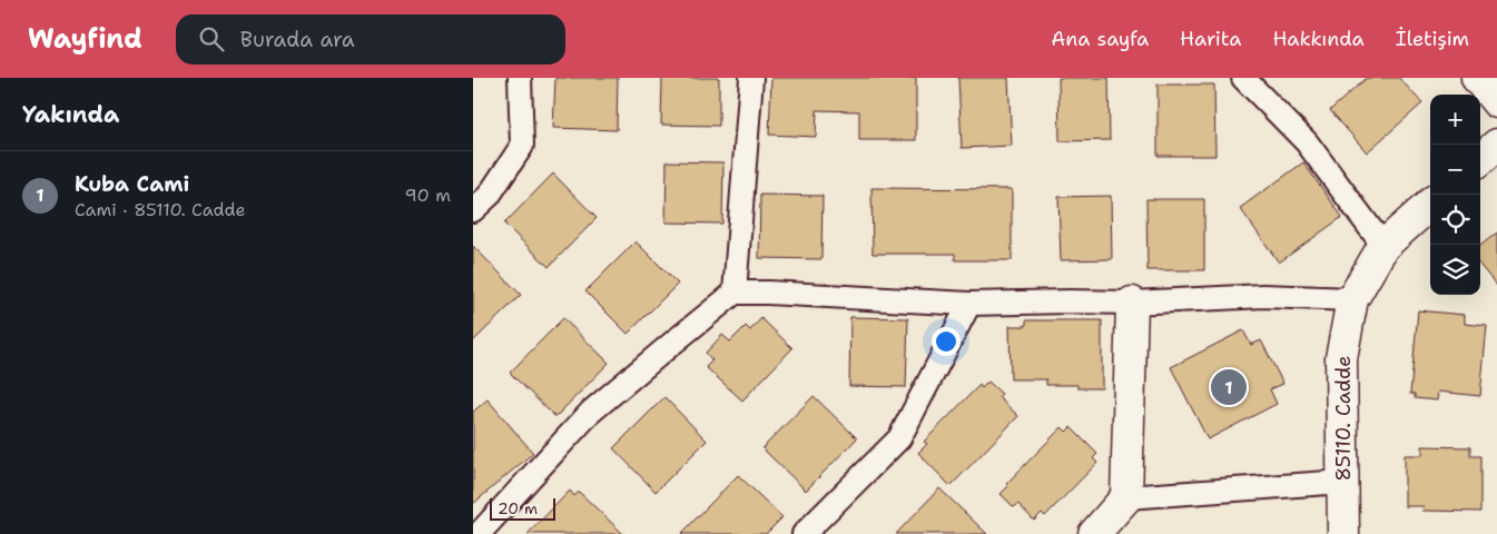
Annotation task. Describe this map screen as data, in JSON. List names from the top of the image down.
{
  "streets": {
    "street": ["85110. Cadde"]
  },
  "scale_bar": "20 m",
  "page": {
    "header": "Wayfind",
    "search": "Burada ara",
    "nav": [
      "Ana sayfa",
      "Harita",
      "Hakkında",
      "İletişim"
    ],
    "heading": "Yakında",
    "map_buttons": ["+", "−"],
    "list": [
      {
        "mark": "1",
        "name": "Kuba Cami",
        "note": "Cami · 85110. Cadde",
        "value": "90 m"
      }
    ],
    "pins": "1",
    "scale": "20 m"
  }
}
